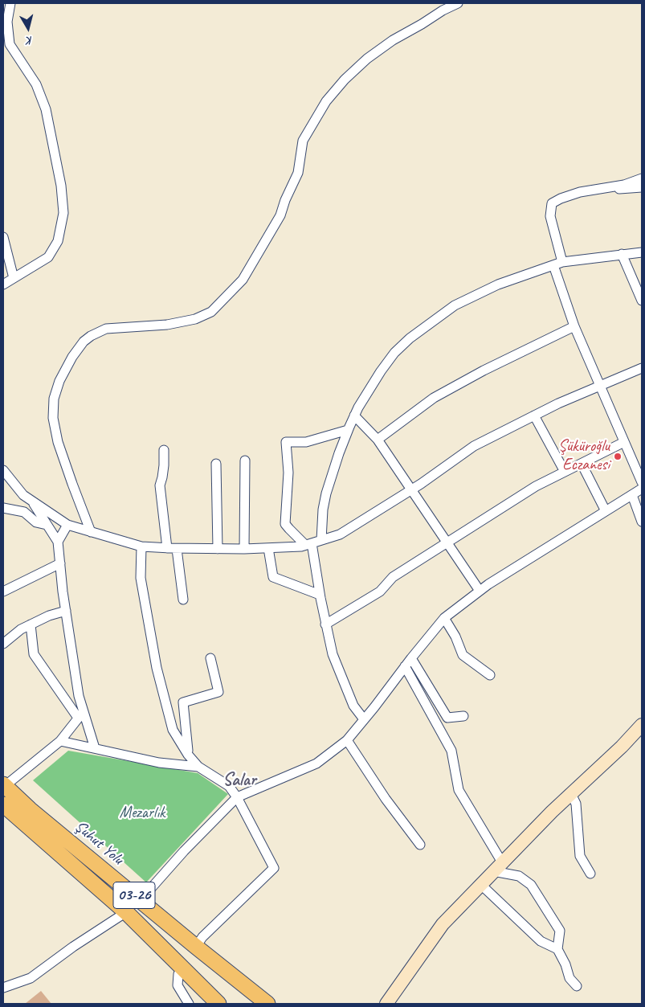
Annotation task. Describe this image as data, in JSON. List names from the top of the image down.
{
  "streets": {
    "main road": ["Şuhut Yolu", "03-26"]
  },
  "districts": ["Salar"],
  "parks": ["Mezarlık"],
  "places": ["Şüküroğlu Eczanesi"],
  "north": "bottom"
}
